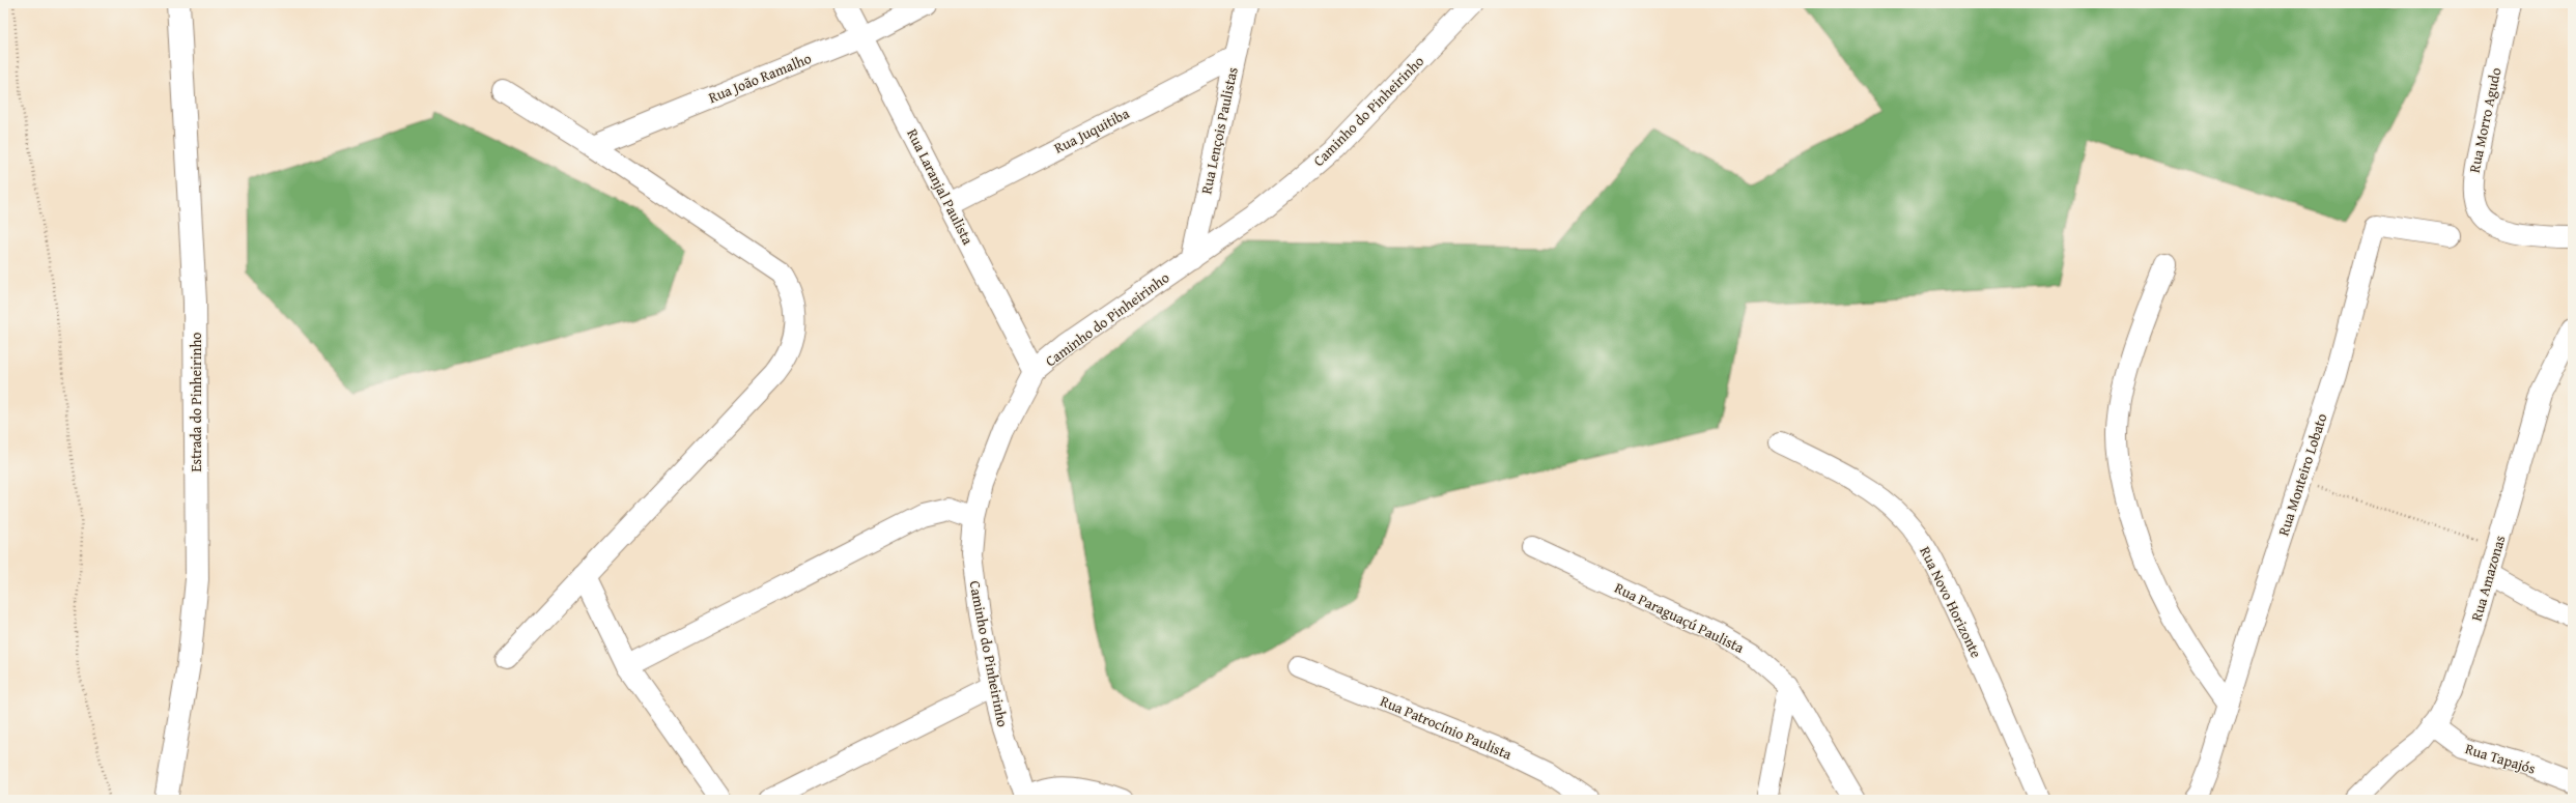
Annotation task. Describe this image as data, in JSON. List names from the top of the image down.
{
  "streets": {
    "main road": ["Estrada do Pinheirinho"],
    "street": [
      "Rua João Ramalho",
      "Caminho do Pinheirinho",
      "Rua Morro Agudo",
      "Rua Juquitiba",
      "Rua Lençois Paulistas",
      "Rua Laranjal Paulista",
      "Rua Monteiro Lobato",
      "Rua Amazonas",
      "Rua Novo Horizonte",
      "Rua Paraguaçú Paulista",
      "Rua Patrocínio Paulista",
      "Rua Tapajós"
    ]
  },
  "crossings": [
    ["Rua João Ramalho", "Rua Laranjal Paulista"],
    ["Caminho do Pinheirinho", "Rua Lençois Paulistas"],
    ["Caminho do Pinheirinho", "Rua Laranjal Paulista"],
    ["Rua Juquitiba", "Rua Lençois Paulistas"],
    ["Rua Juquitiba", "Rua Laranjal Paulista"],
    ["Rua Amazonas", "Rua Tapajós"]
  ]
}
